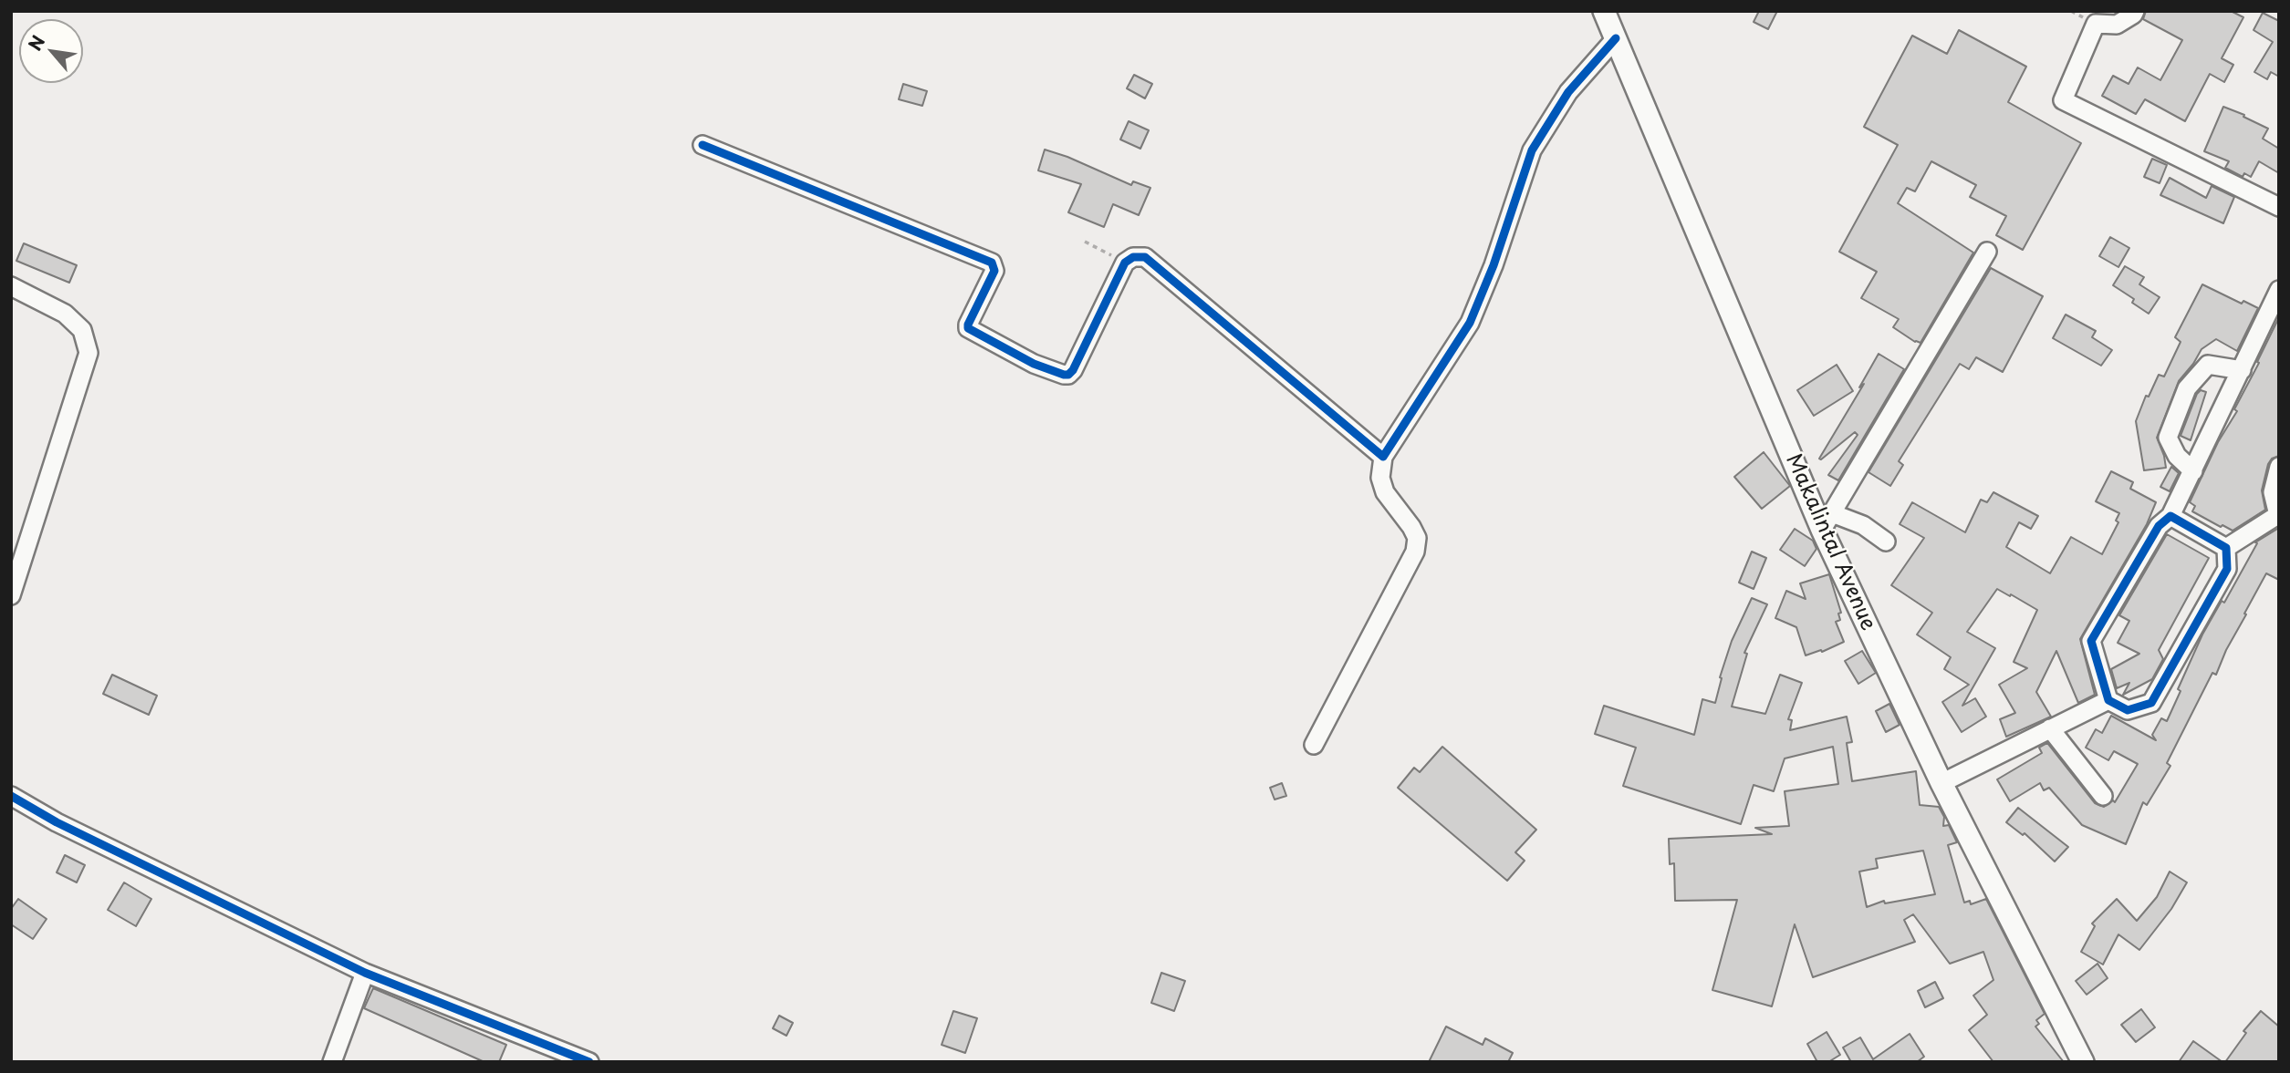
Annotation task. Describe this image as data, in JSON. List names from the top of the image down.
{
  "streets": {
    "main road": ["Makalintal Avenue"]
  },
  "north": "top left"
}
